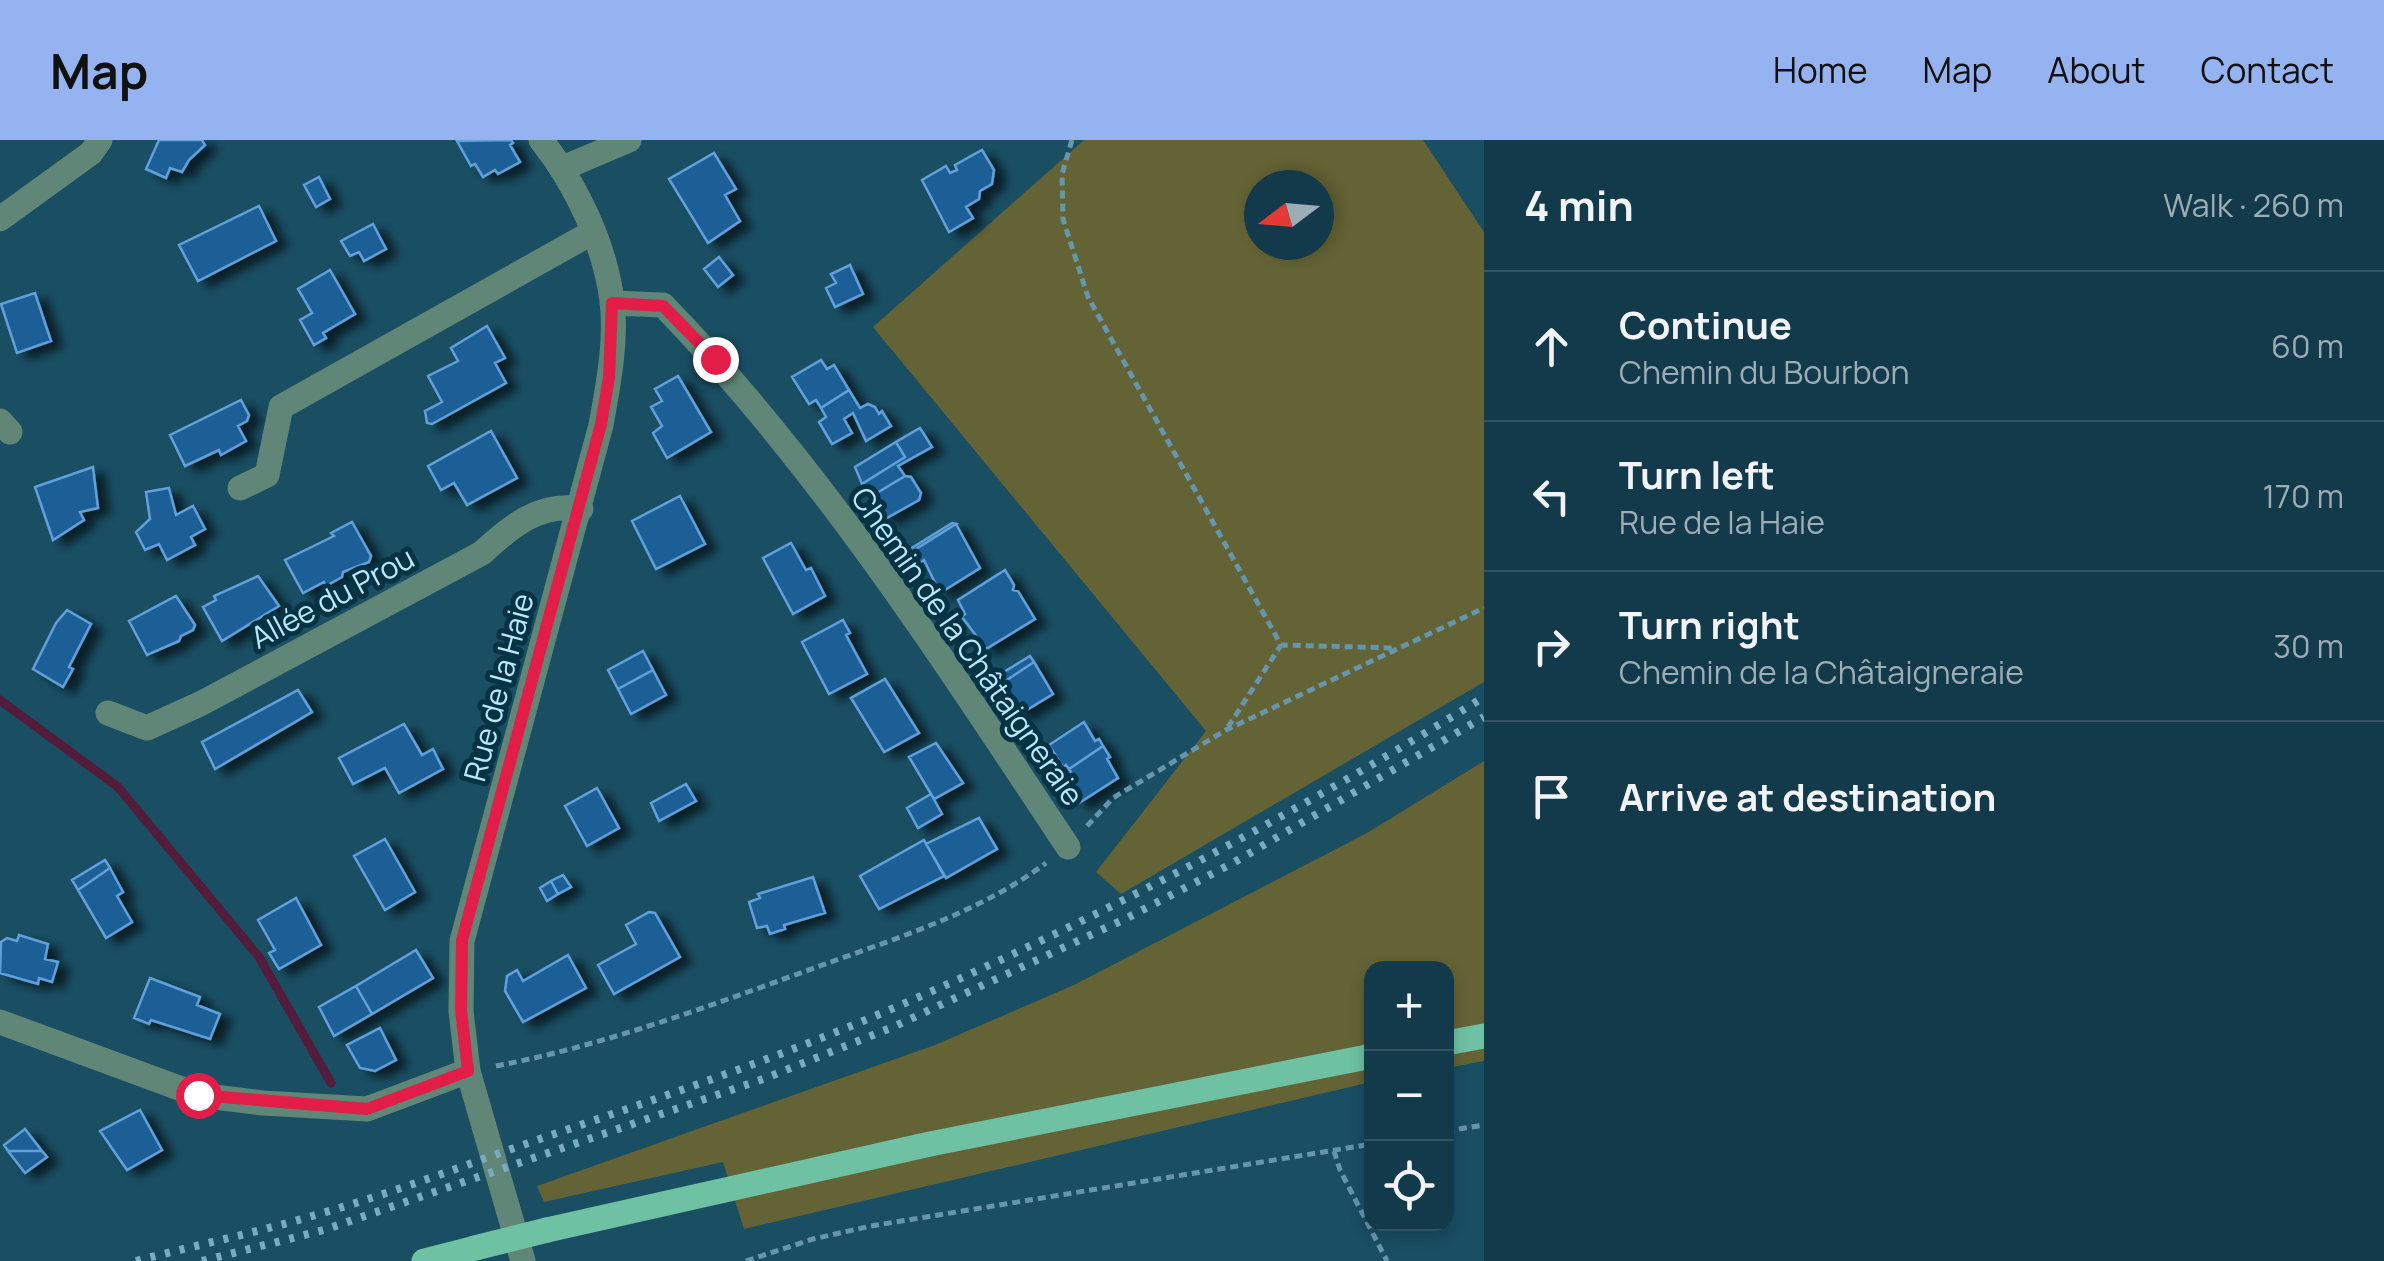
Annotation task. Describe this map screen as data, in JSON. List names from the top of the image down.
{
  "streets": {
    "street": ["Allée du Prou", "Chemin de la Châtaigneraie", "Rue de la Haie"]
  },
  "crossings": [
    ["Allée du Prou", "Rue de la Haie"],
    ["Chemin de la Châtaigneraie", "Rue de la Haie"]
  ],
  "north": "left",
  "page": {
    "header": "Map",
    "nav": [
      "Home",
      "Map",
      "About",
      "Contact"
    ],
    "heading": ["4 min", "Walk · 260 m"],
    "list": [
      ["Continue", "Chemin du Bourbon", "60 m"],
      ["Turn left", "Rue de la Haie", "170 m"],
      ["Turn right", "Chemin de la Châtaigneraie", "30 m"],
      "Arrive at destination"
    ],
    "map_buttons": ["+", "−"]
  }
}
